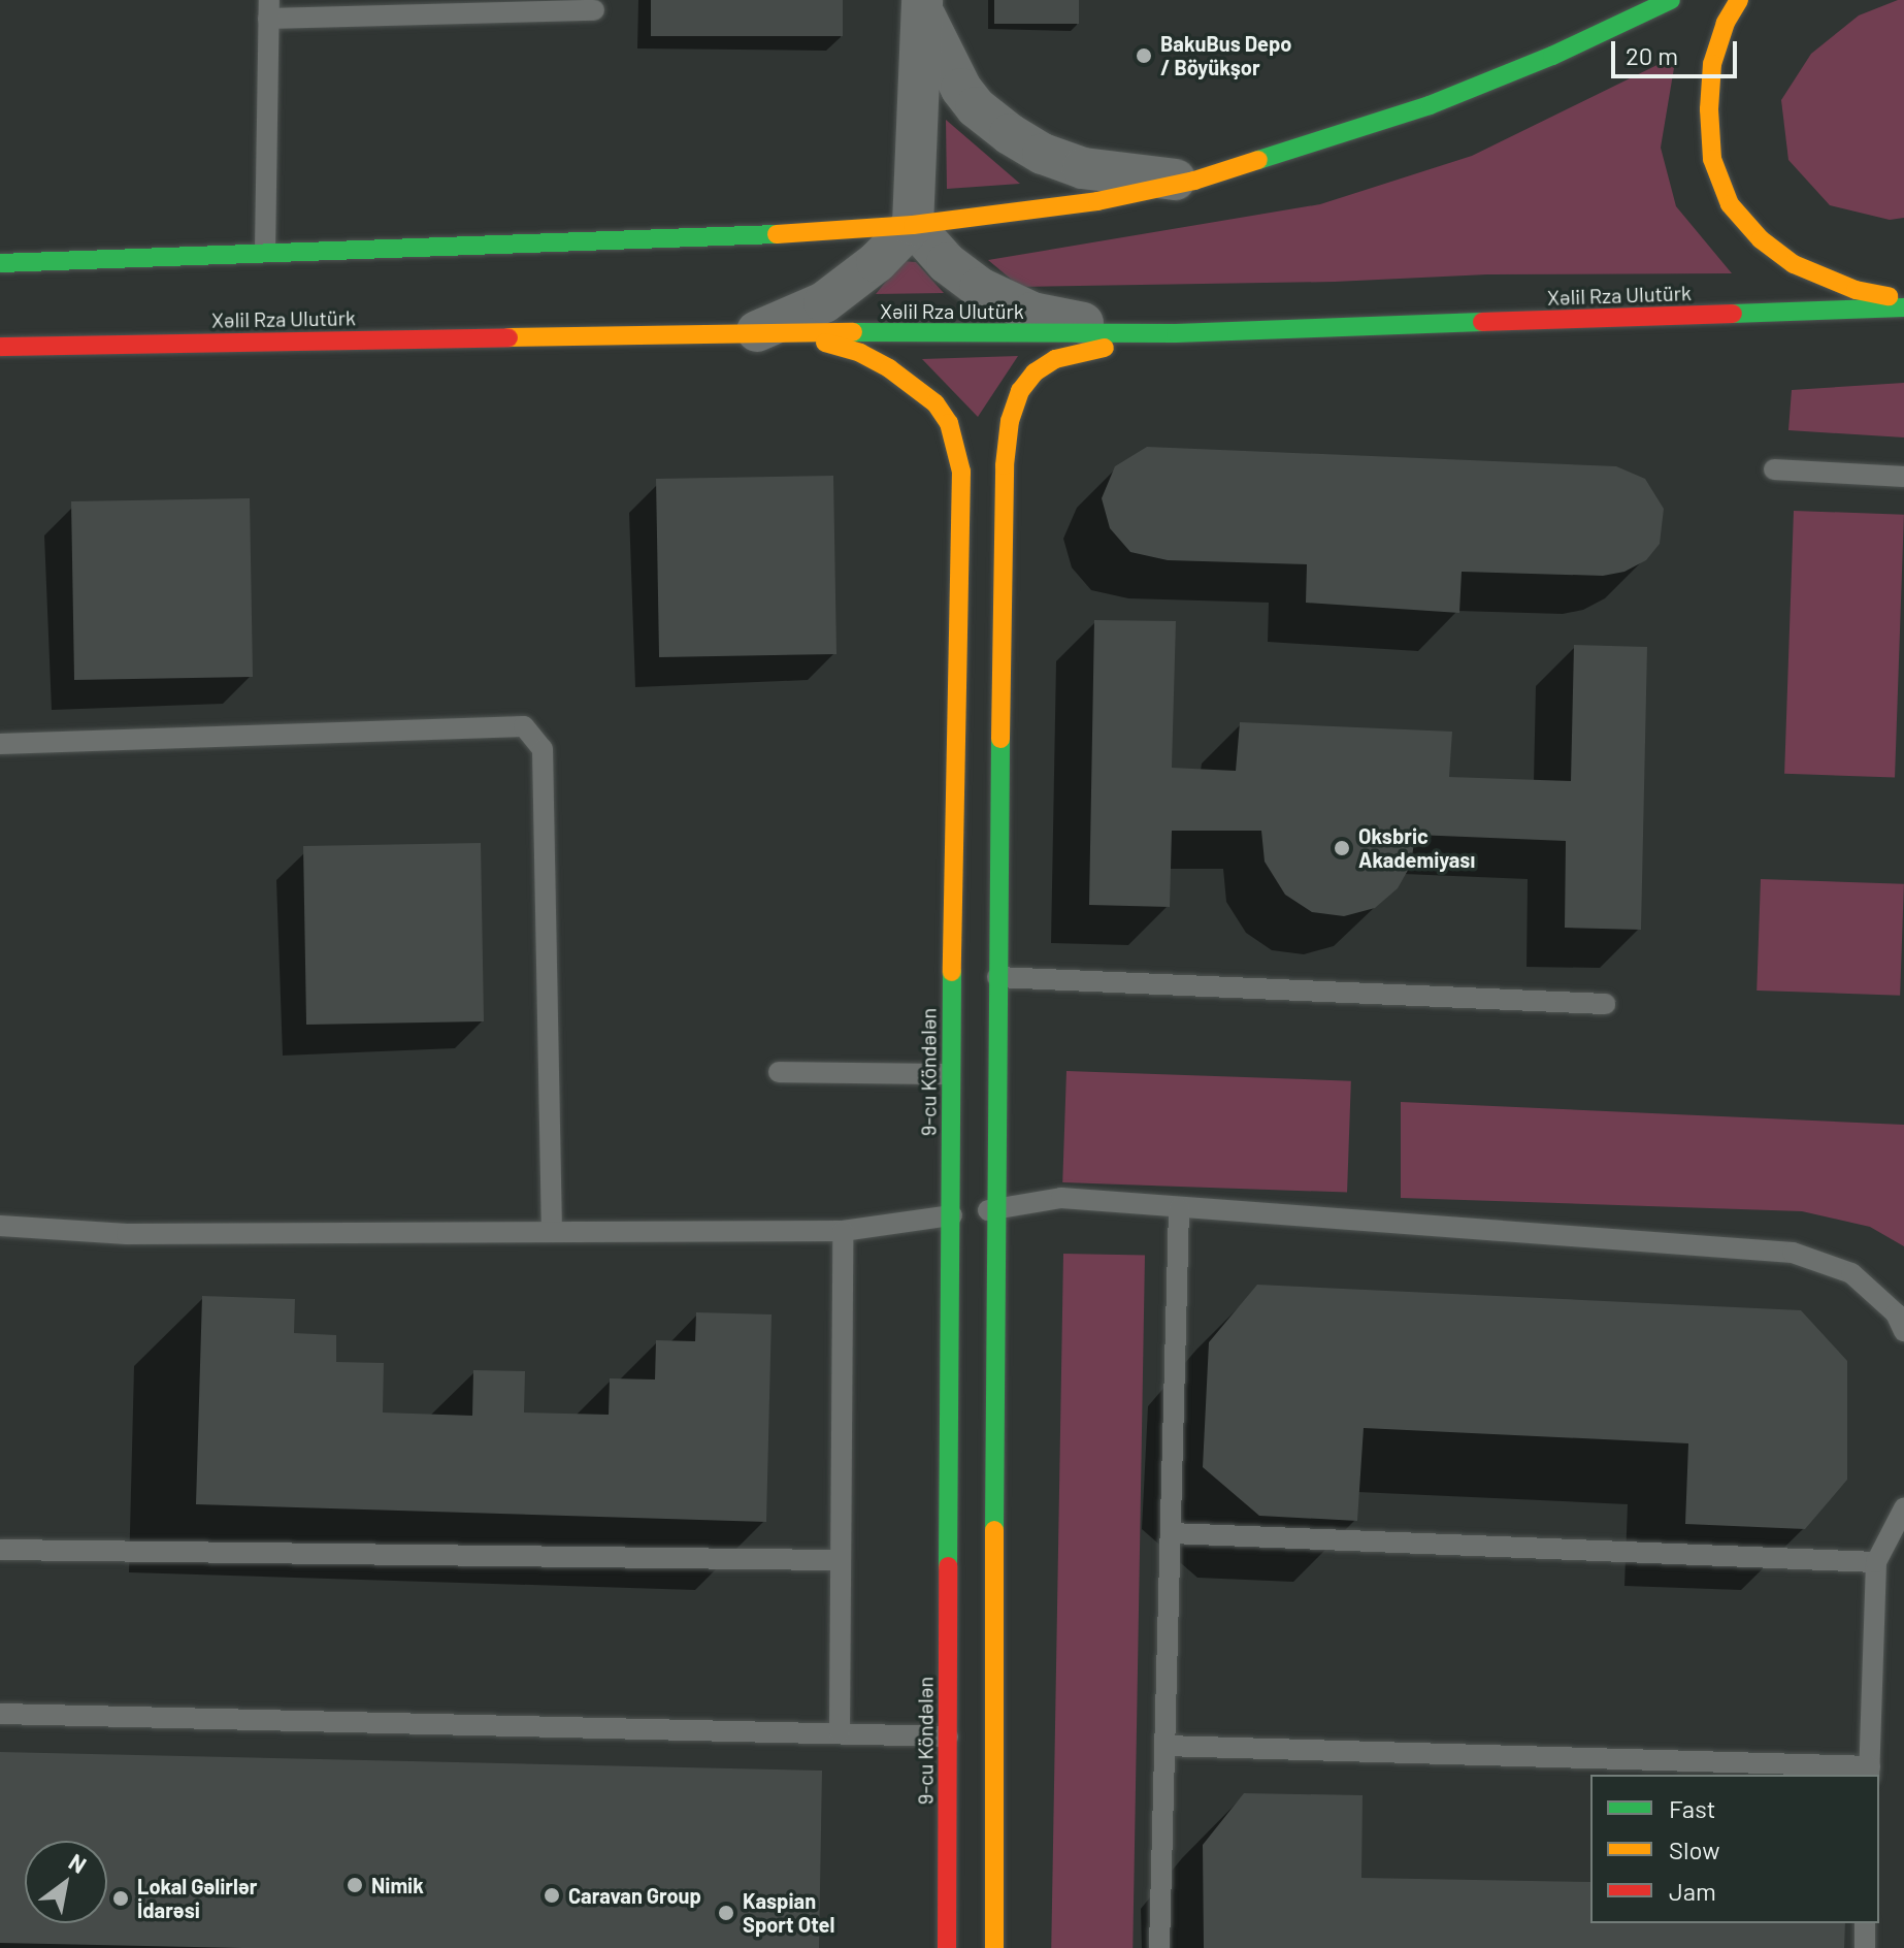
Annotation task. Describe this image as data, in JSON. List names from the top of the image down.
{
  "streets": {
    "main road": ["Xəlil Rza Ulutürk", "9-cu Köndələn"]
  },
  "crossings": [
    ["Xəlil Rza Ulutürk", "9-cu Köndələn"]
  ],
  "places": [
    "BakuBus Depo / Böyükşor",
    "Oksbric Akademiyası",
    "Nimik",
    "Caravan Group",
    "Lokal Gəlirlər İdarəsi",
    "Kaspian Sport Otel"
  ],
  "legend": ["Fast", "Slow", "Jam"],
  "scale_bar": "20 m",
  "north": "top right"
}
